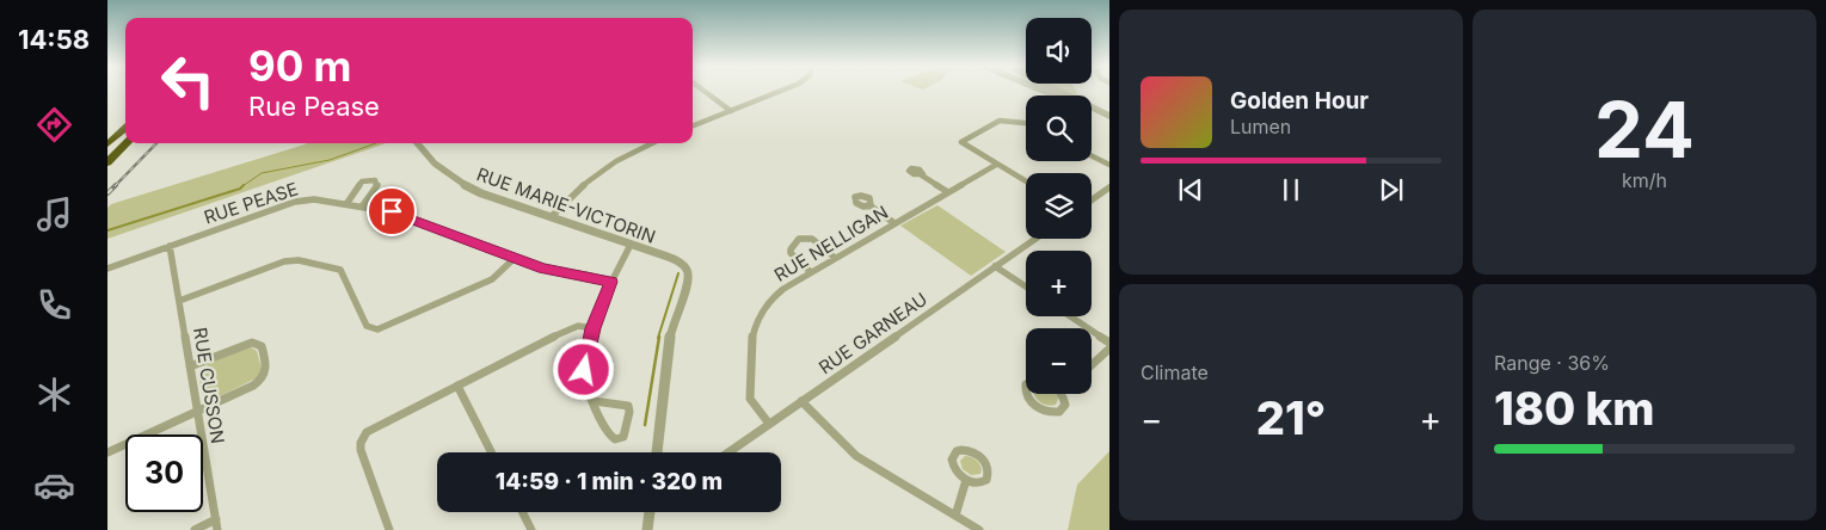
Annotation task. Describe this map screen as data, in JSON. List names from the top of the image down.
{
  "streets": {
    "street": [
      "RUE PEASE",
      "RUE MARIE-VICTORIN",
      "RUE NELLIGAN",
      "RUE GARNEAU",
      "RUE CUSSON"
    ]
  },
  "crossings": [
    ["RUE PEASE", "RUE CUSSON"],
    ["RUE NELLIGAN", "RUE GARNEAU"]
  ],
  "page": {
    "tabs": "14:58",
    "tile": [
      ["24", "km/h"],
      "Climate",
      ["Range · 36%", "180 km"]
    ],
    "map_buttons": ["+", "−"],
    "turn": ["90 m", "Rue Pease"],
    "song": ["Golden Hour", "Lumen"],
    "heat": ["−", "21°", "+"],
    "limit": "30",
    "trip": "14:59 · 1 min · 320 m"
  }
}
